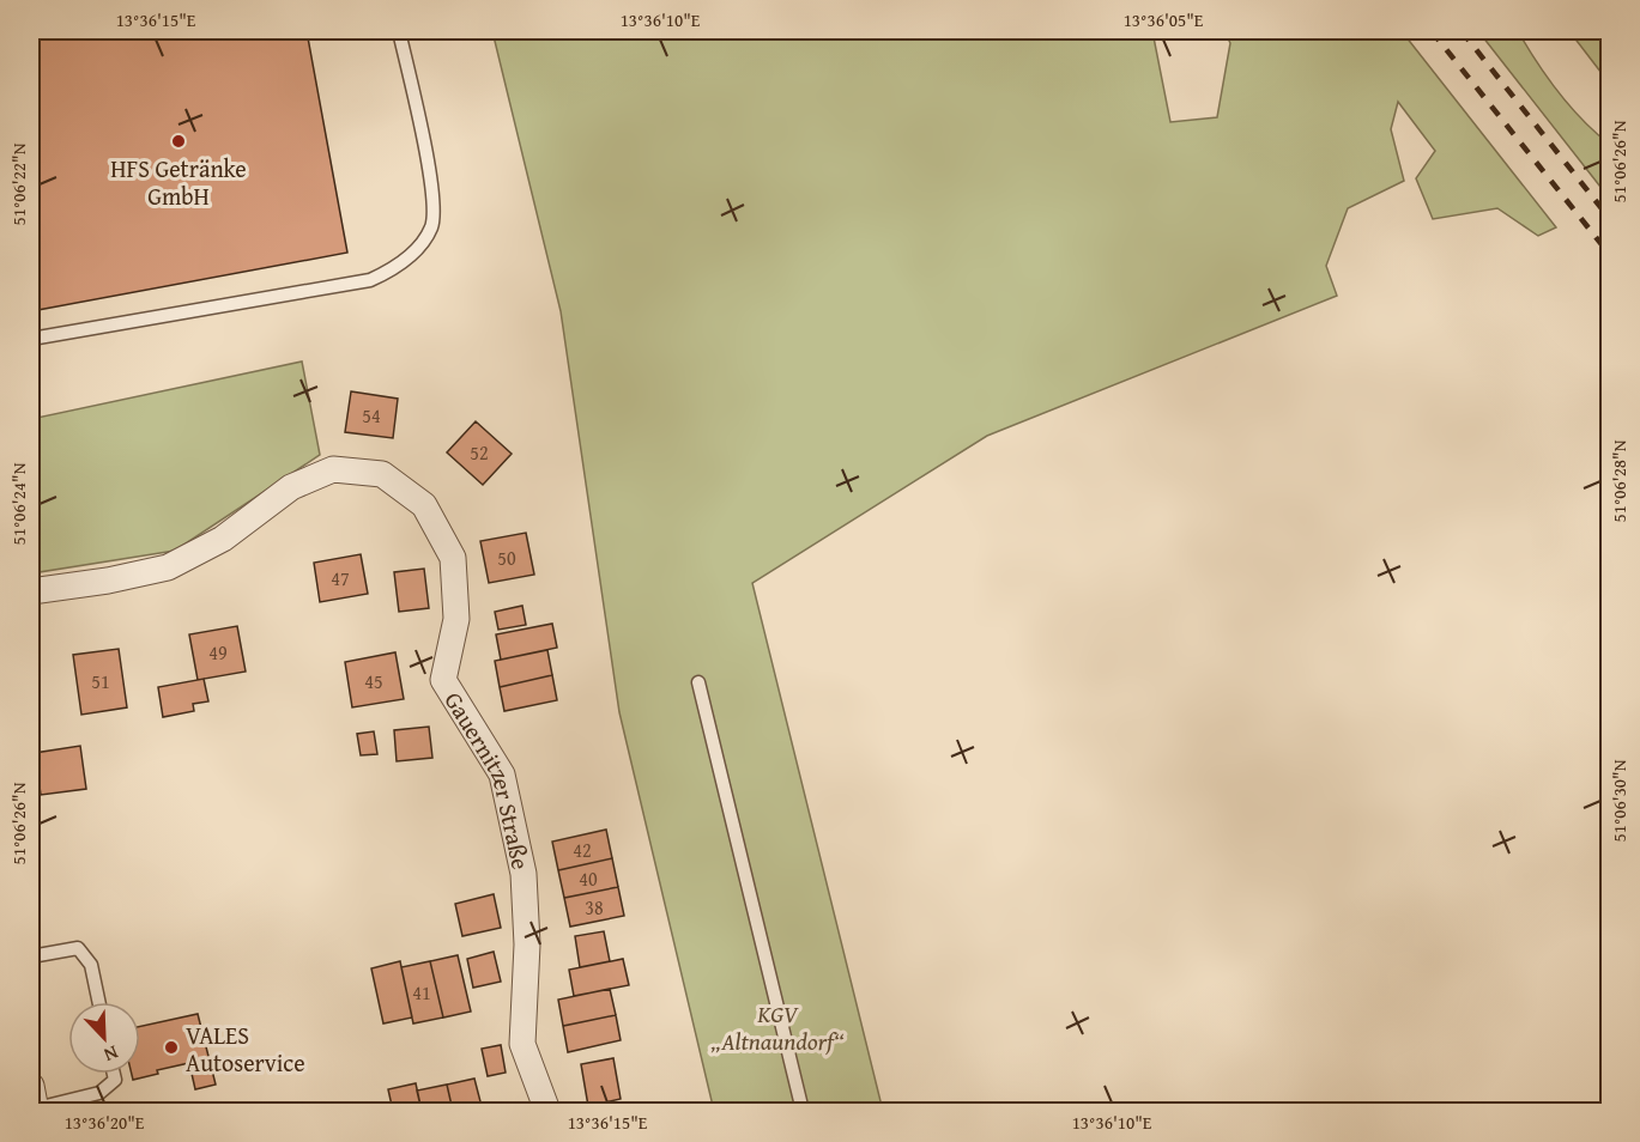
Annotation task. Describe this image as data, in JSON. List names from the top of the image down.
{
  "streets": {
    "street": ["Gauernitzer Straße"]
  },
  "parks": ["KGV „Altnaundorf“"],
  "places": ["HFS Getränke GmbH", "VALES Autoservice"],
  "house_numbers": [
    "54",
    "52",
    "50",
    "47",
    "49",
    "51",
    "45",
    "42",
    "40",
    "38",
    "41"
  ],
  "north": "bottom right",
  "coordinates": [
    "13°36'15\"E",
    "13°36'10\"E",
    "13°36'05\"E",
    "51°06'26\"N",
    "51°06'22\"N",
    "51°06'28\"N",
    "51°06'24\"N",
    "51°06'30\"N",
    "13°36'20\"E"
  ]
}
